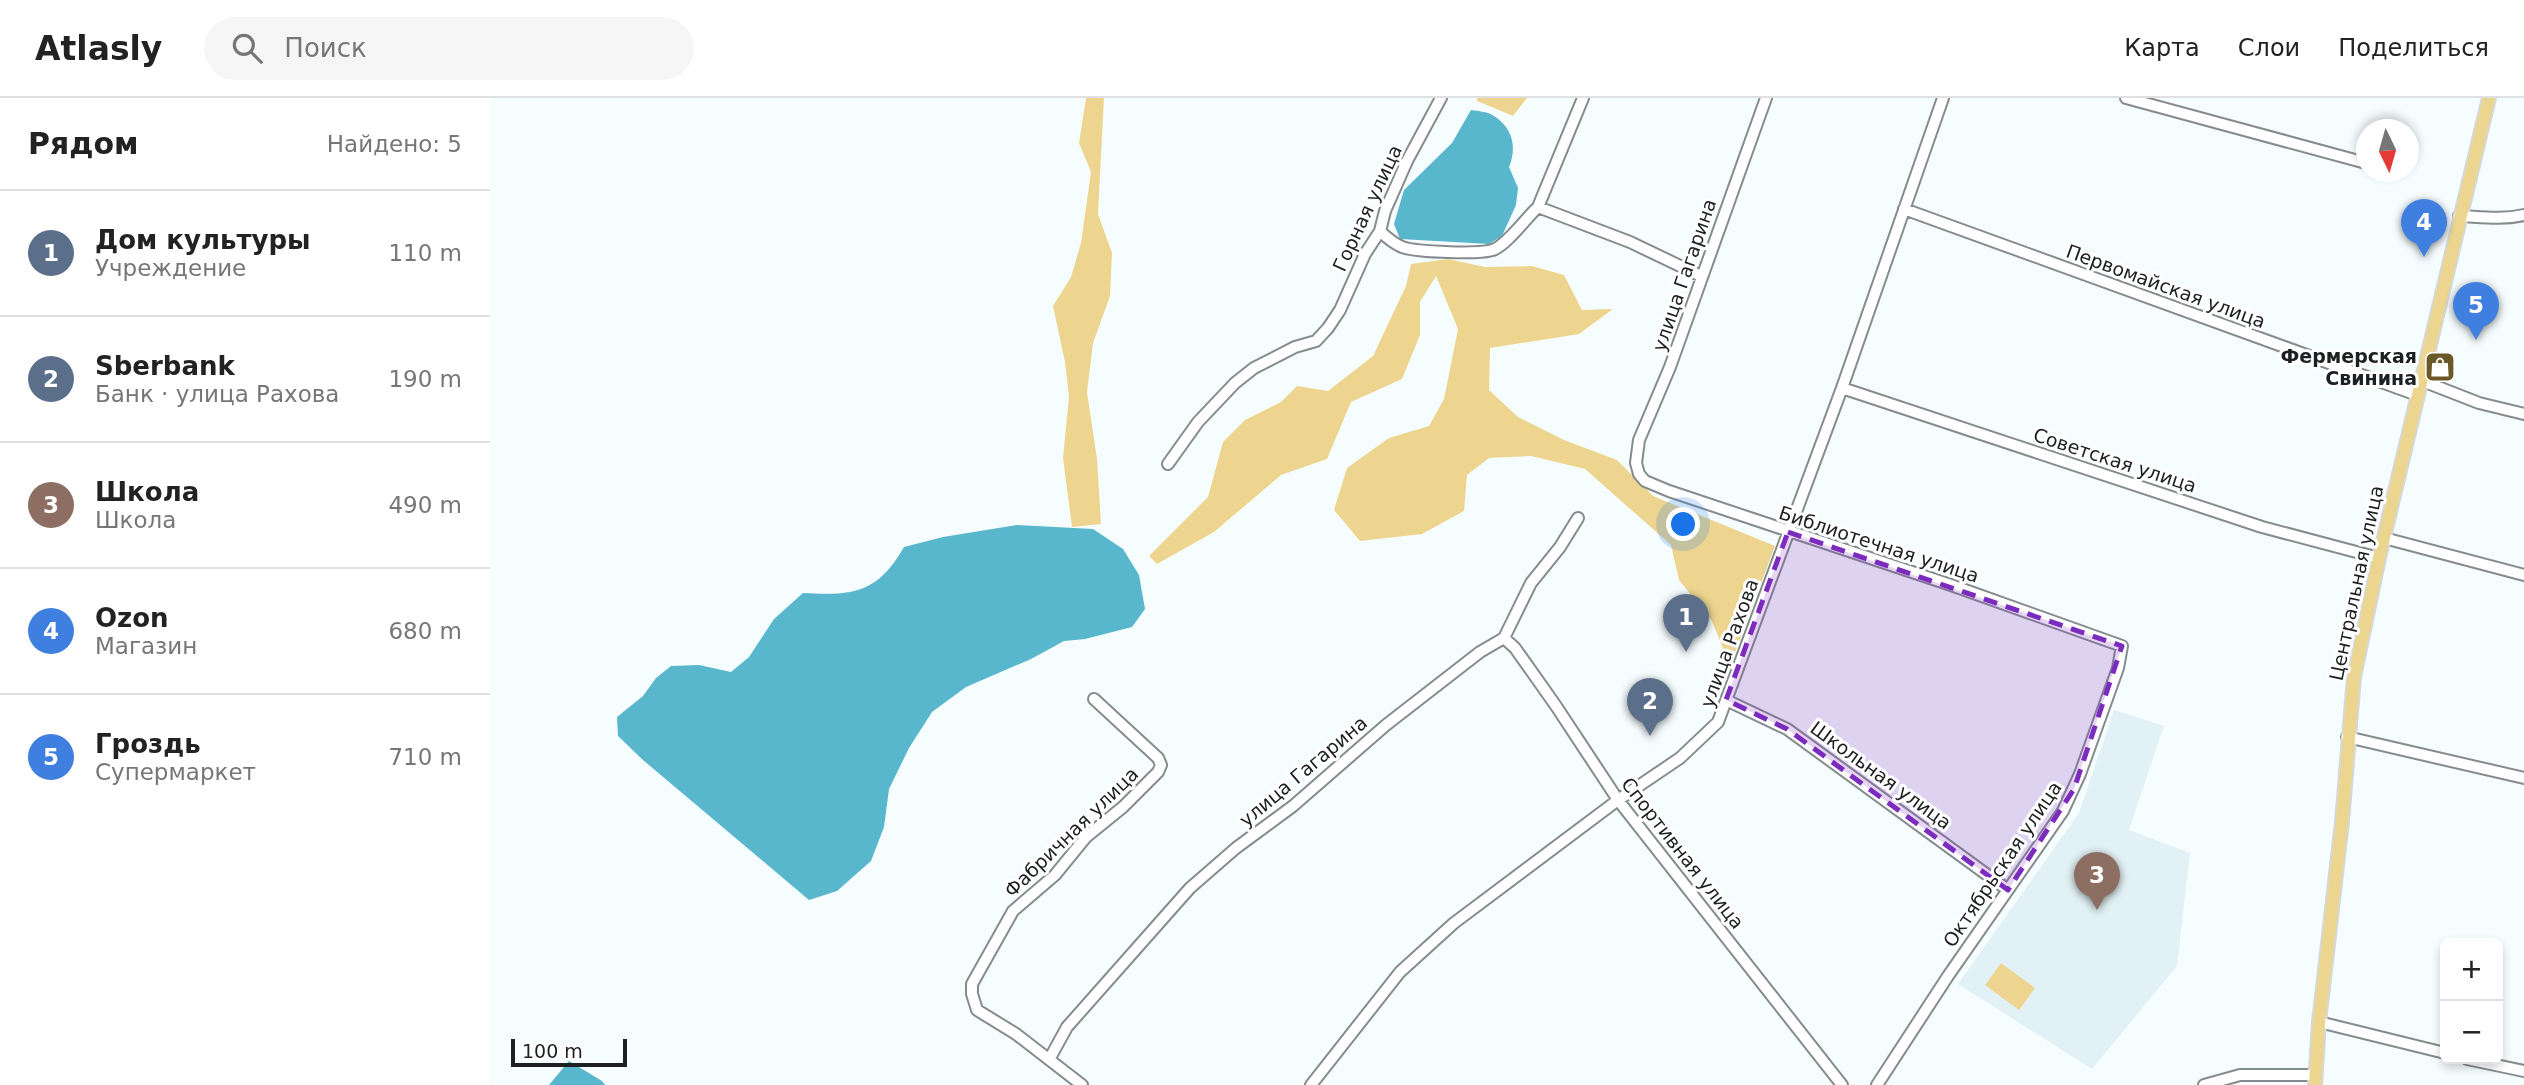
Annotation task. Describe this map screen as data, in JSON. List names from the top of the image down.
{
  "streets": {
    "main road": ["Центральная улица"],
    "street": [
      "Горная улица",
      "улица Гагарина",
      "Первомайская улица",
      "Советская улица",
      "Библиотечная улица",
      "улица Рахова",
      "Школьная улица",
      "Фабричная улица",
      "Спортивная улица",
      "Октябрьская улица"
    ]
  },
  "crossings": [
    ["улица Гагарина", "Библиотечная улица"],
    ["улица Гагарина", "Фабричная улица"],
    ["улица Гагарина", "Спортивная улица"],
    ["Первомайская улица", "Центральная улица"],
    ["Первомайская улица", "улица Рахова"],
    ["Советская улица", "Центральная улица"],
    ["Советская улица", "улица Рахова"],
    ["Библиотечная улица", "улица Рахова"],
    ["Библиотечная улица", "Октябрьская улица"],
    ["улица Рахова", "Школьная улица"],
    ["улица Рахова", "Спортивная улица"],
    ["Школьная улица", "Октябрьская улица"]
  ],
  "places": {
    "shop": ["Фермерская Свинина"]
  },
  "scale_bar": "100 m",
  "north": "bottom",
  "page": {
    "header": "Atlasly",
    "search": "Поиск",
    "nav": ["Карта", "Слои", "Поделиться"],
    "heading": ["Рядом", "Найдено: 5"],
    "list": [
      {
        "mark": "1",
        "name": "Дом культуры",
        "note": "Учреждение",
        "value": "110 m"
      },
      {
        "mark": "2",
        "name": "Sberbank",
        "note": "Банк · улица Рахова",
        "value": "190 m"
      },
      {
        "mark": "3",
        "name": "Школа",
        "note": "Школа",
        "value": "490 m"
      },
      {
        "mark": "4",
        "name": "Ozon",
        "note": "Магазин",
        "value": "680 m"
      },
      {
        "mark": "5",
        "name": "Гроздь",
        "note": "Супермаркет",
        "value": "710 m"
      }
    ],
    "pins": [
      "4",
      "5",
      "1",
      "2",
      "3"
    ],
    "map_buttons": ["+", "−"],
    "scale": "100 m"
  }
}
